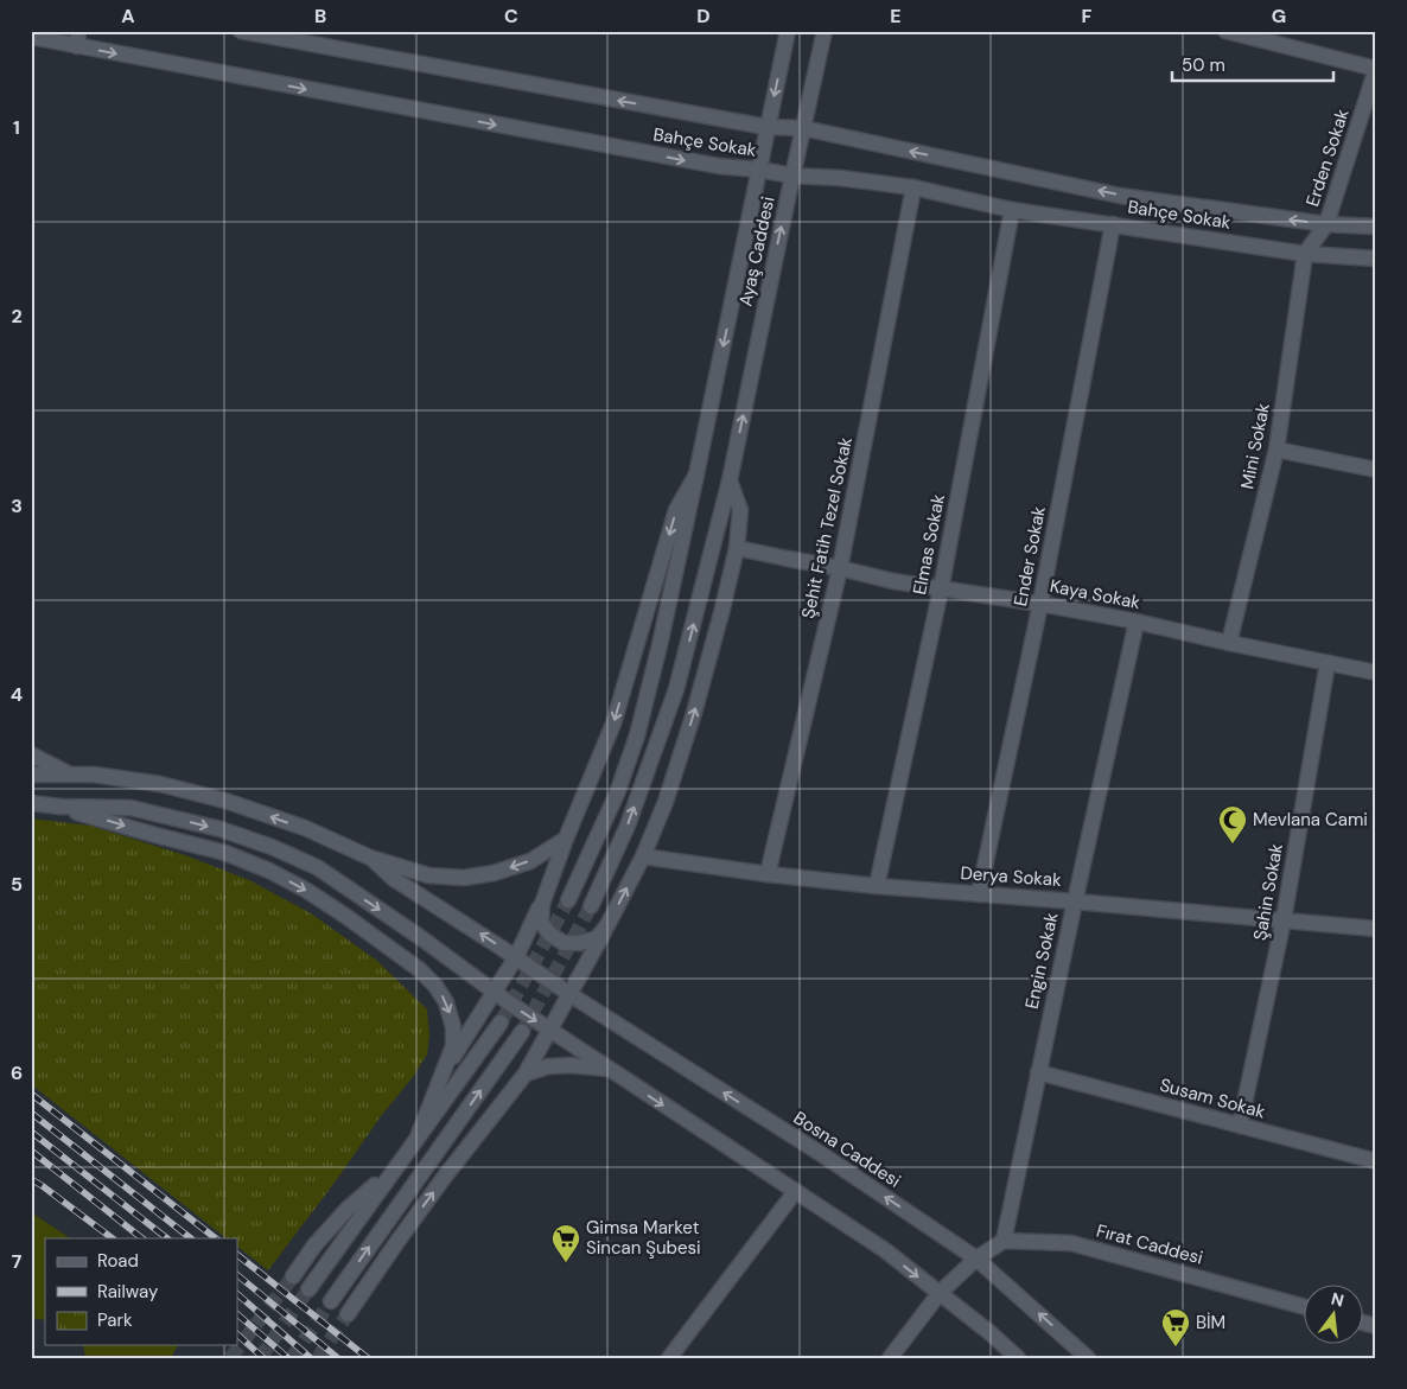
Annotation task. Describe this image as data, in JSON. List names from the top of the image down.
{
  "streets": {
    "street": [
      "Bahçe Sokak",
      "Erden Sokak",
      "Ayaş Caddesi",
      "Mini Sokak",
      "Şehit Fatih Tezel Sokak",
      "Elmas Sokak",
      "Ender Sokak",
      "Kaya Sokak",
      "Derya Sokak",
      "Şahin Sokak",
      "Engin Sokak",
      "Susam Sokak",
      "Bosna Caddesi",
      "Fırat Caddesi"
    ]
  },
  "crossings": [
    ["Bahçe Sokak", "Erden Sokak"],
    ["Bahçe Sokak", "Ayaş Caddesi"],
    ["Bahçe Sokak", "Mini Sokak"],
    ["Bahçe Sokak", "Şehit Fatih Tezel Sokak"],
    ["Bahçe Sokak", "Elmas Sokak"],
    ["Bahçe Sokak", "Ender Sokak"],
    ["Erden Sokak", "Mini Sokak"],
    ["Mini Sokak", "Kaya Sokak"],
    ["Şehit Fatih Tezel Sokak", "Kaya Sokak"],
    ["Şehit Fatih Tezel Sokak", "Derya Sokak"],
    ["Elmas Sokak", "Kaya Sokak"],
    ["Elmas Sokak", "Derya Sokak"],
    ["Ender Sokak", "Kaya Sokak"],
    ["Ender Sokak", "Derya Sokak"],
    ["Kaya Sokak", "Şahin Sokak"],
    ["Kaya Sokak", "Engin Sokak"],
    ["Derya Sokak", "Şahin Sokak"],
    ["Derya Sokak", "Engin Sokak"],
    ["Şahin Sokak", "Susam Sokak"],
    ["Engin Sokak", "Susam Sokak"],
    ["Engin Sokak", "Fırat Caddesi"]
  ],
  "places": {
    "mosque": ["Mevlana Cami"],
    "supermarket": ["Gimsa Market Sincan Şubesi", "BİM"]
  },
  "legend": ["Road", "Railway", "Park"],
  "scale_bar": "50 m",
  "north": "top",
  "grid": {
    "columns": [
      "A",
      "B",
      "C",
      "D",
      "E",
      "F",
      "G"
    ],
    "rows": [
      "1",
      "2",
      "3",
      "4",
      "5",
      "6",
      "7"
    ]
  }
}
